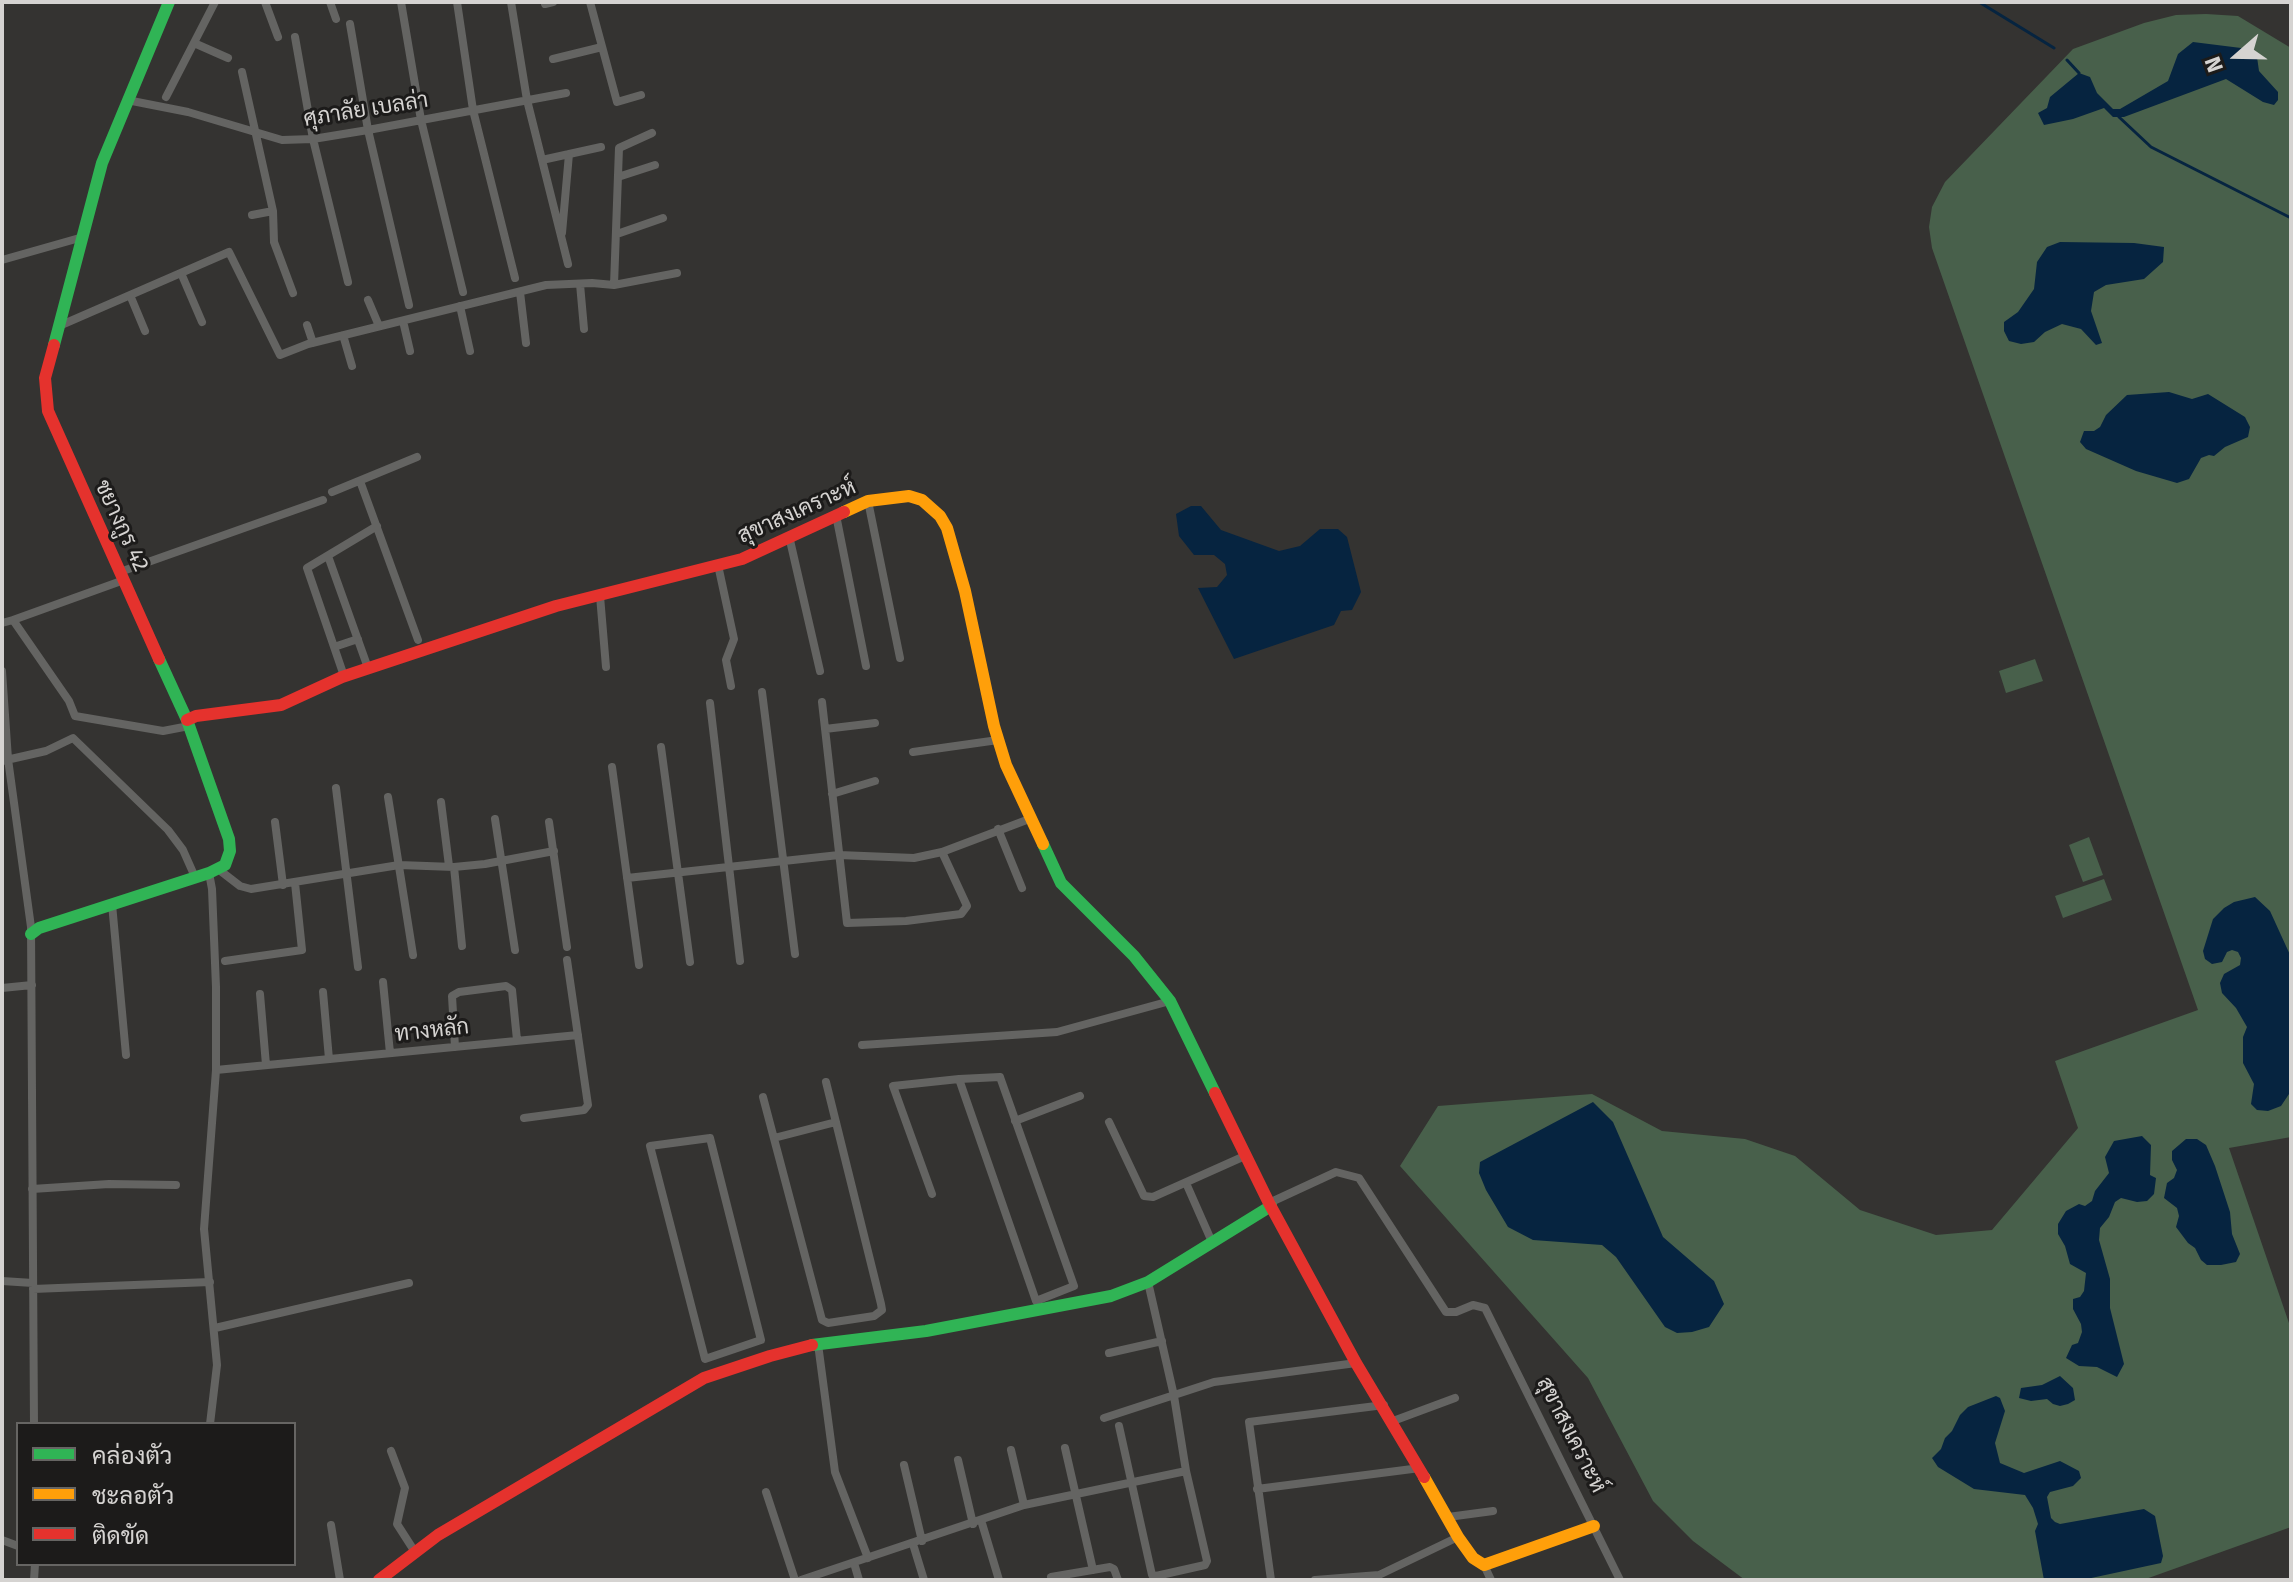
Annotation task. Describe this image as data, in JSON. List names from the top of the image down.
{
  "streets": {
    "street": [
      "ศุภาลัย เบลล่า",
      "สุขาสงเคราะห์",
      "ชยางกูร 42",
      "ทางหลัก"
    ]
  },
  "crossings": [
    ["ศุภาลัย เบลล่า", "ชยางกูร 42"],
    ["สุขาสงเคราะห์", "ชยางกูร 42"]
  ],
  "legend": ["คล่องตัว", "ชะลอตัว", "ติดขัด"],
  "north": "left"
}
